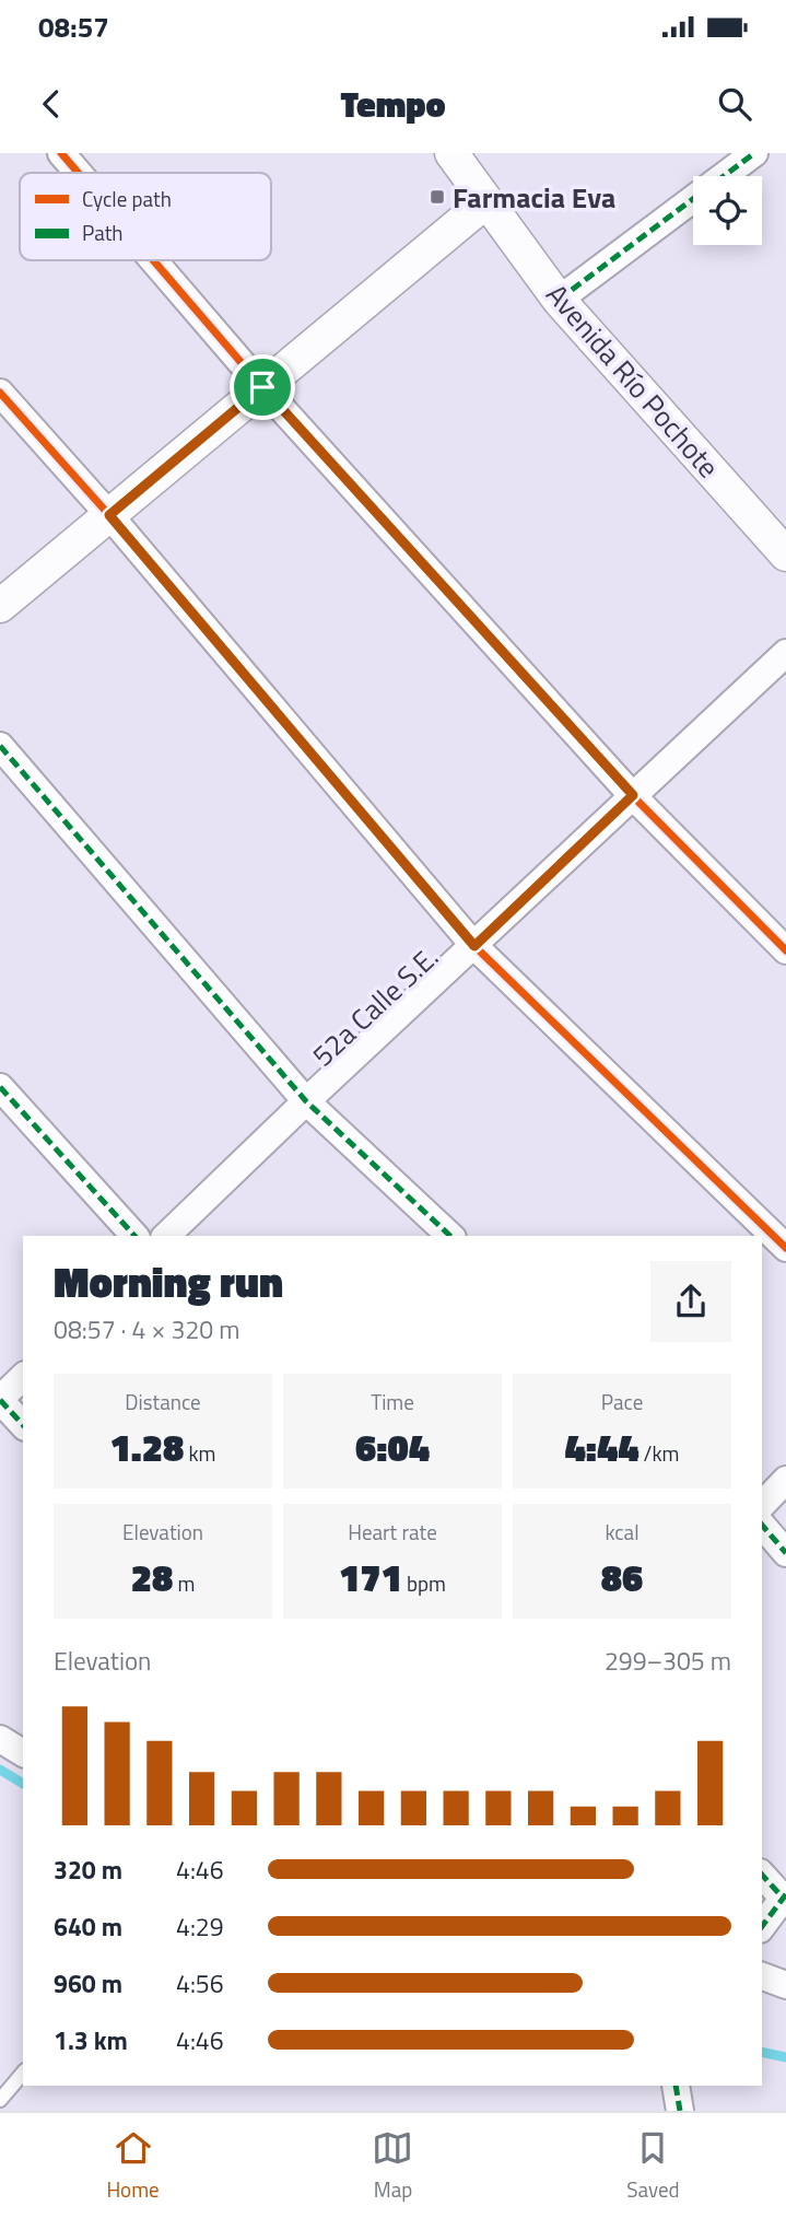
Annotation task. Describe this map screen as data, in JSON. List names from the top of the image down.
{
  "streets": {
    "street": ["Avenida Río Pochote", "52a Calle S.E."]
  },
  "places": {
    "transit": ["Farmacia Eva"]
  },
  "legend": ["Cycle path", "Path"],
  "page": {
    "status": "08:57",
    "header": "Tempo",
    "heading": ["Morning run", "08:57 · 4 × 320 m"],
    "stats": [
      ["Distance", "1.28 km"],
      ["Time", "6:04"],
      ["Pace", "4:44 /km"],
      ["Elevation", "28 m"],
      ["Heart rate", "171 bpm"],
      ["kcal", "86"]
    ],
    "chart": ["Elevation", "299–305 m"],
    "list": [
      {
        "name": "320 m",
        "note": "4:46"
      },
      {
        "name": "640 m",
        "note": "4:29"
      },
      {
        "name": "960 m",
        "note": "4:56"
      },
      {
        "name": "1.3 km",
        "note": "4:46"
      }
    ],
    "tabs": ["Home", "Map", "Saved"]
  }
}
